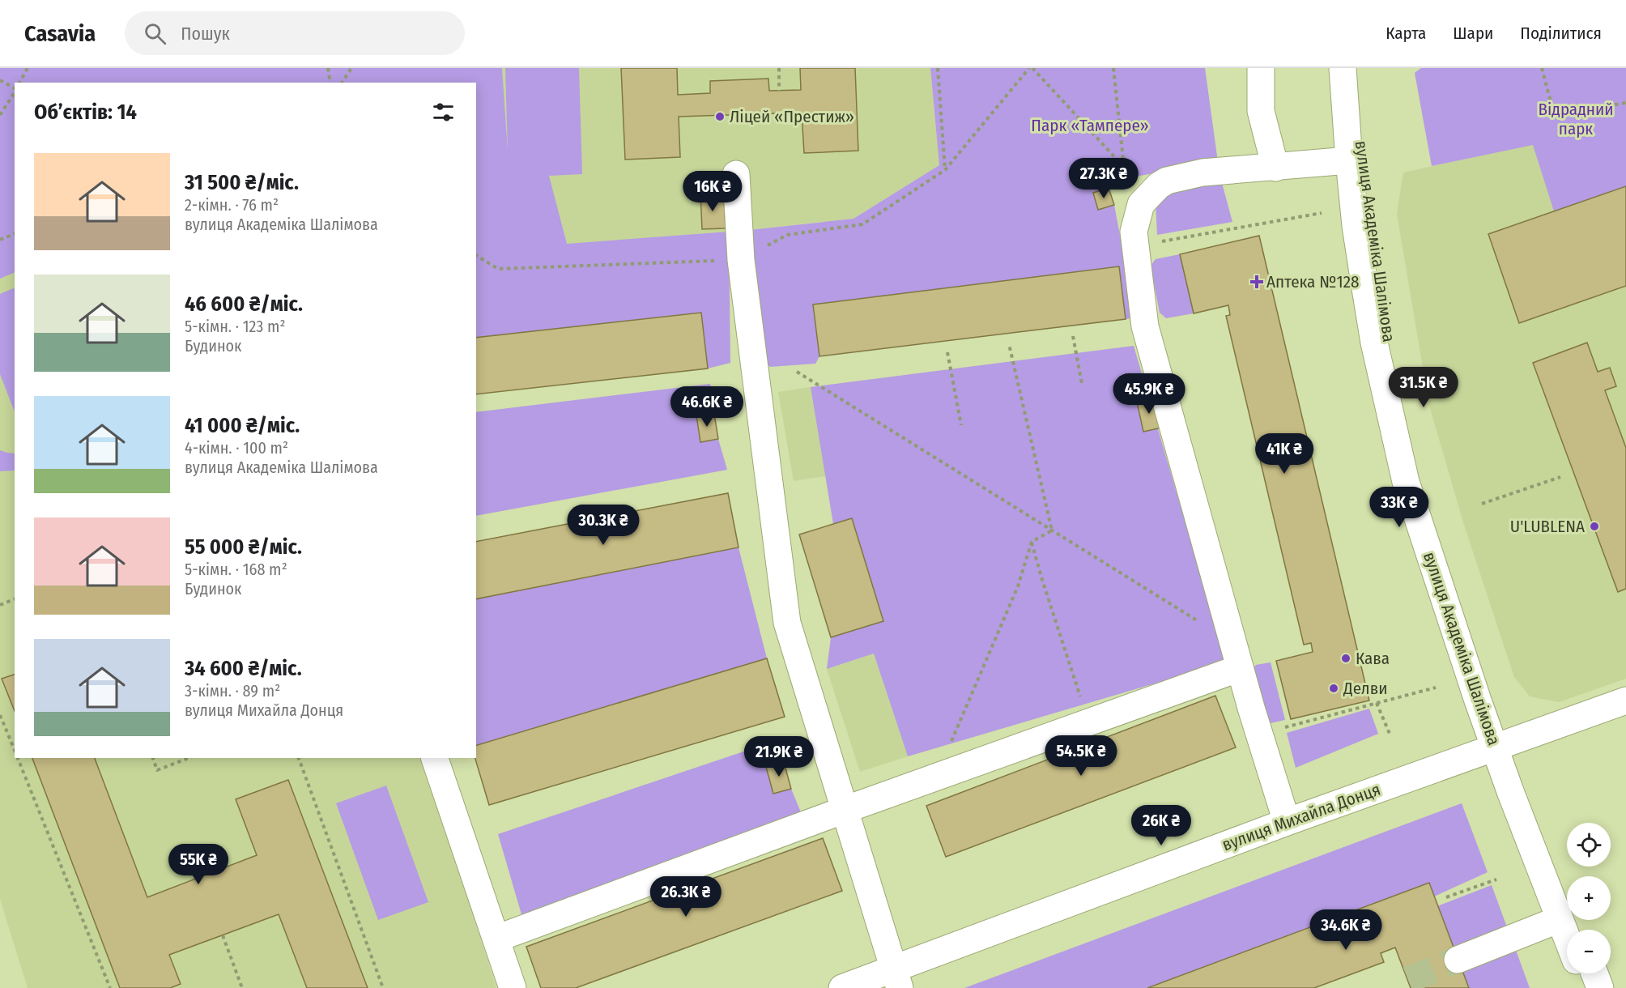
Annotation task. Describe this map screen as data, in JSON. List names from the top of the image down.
{
  "streets": {
    "street": ["вулиця Академіка Шалімова", "вулиця Михайла Донця"]
  },
  "crossings": [
    ["вулиця Академіка Шалімова", "вулиця Михайла Донця"]
  ],
  "parks": ["Відрадний парк", "Парк «Тампере»"],
  "places": {
    "other": [
      "Ліцей «Престиж»",
      "U'LUBLENA",
      "Кава",
      "Делви"
    ],
    "health": ["Аптека №128"]
  },
  "page": {
    "header": "Casavia",
    "search": "Пошук",
    "nav": ["Карта", "Шари", "Поділитися"],
    "heading": "Об’єктів: 14",
    "list": [
      {
        "name": "31 500 ₴/міс.",
        "note": "2-кімн. · 76 m² · вулиця Академіка Шалімова"
      },
      {
        "name": "46 600 ₴/міс.",
        "note": "5-кімн. · 123 m² · Будинок"
      },
      {
        "name": "41 000 ₴/міс.",
        "note": "4-кімн. · 100 m² · вулиця Академіка Шалімова"
      },
      {
        "name": "55 000 ₴/міс.",
        "note": "5-кімн. · 168 m² · Будинок"
      },
      {
        "name": "34 600 ₴/міс.",
        "note": "3-кімн. · 89 m² · вулиця Михайла Донця"
      }
    ],
    "price": [
      "27.3K ₴",
      "16K ₴",
      "31.5K ₴",
      "45.9K ₴",
      "46.6K ₴",
      "41K ₴",
      "33K ₴",
      "30.3K ₴",
      "54.5K ₴",
      "21.9K ₴",
      "26K ₴",
      "55K ₴",
      "26.3K ₴",
      "34.6K ₴"
    ],
    "map_buttons": ["+", "−"]
  }
}
